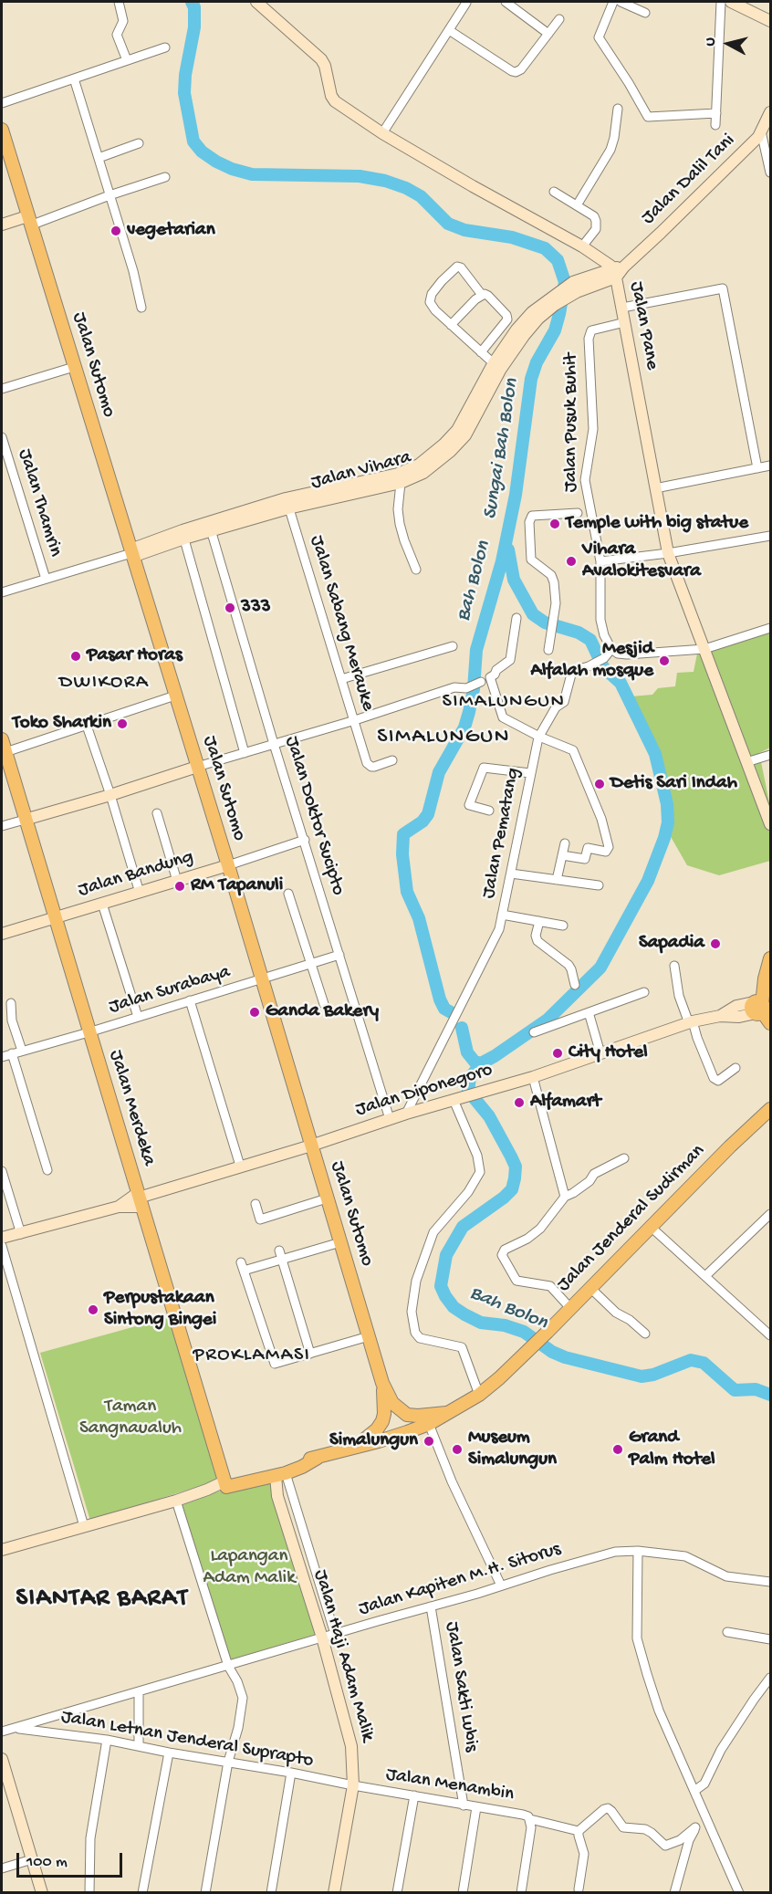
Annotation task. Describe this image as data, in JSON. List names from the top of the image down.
{
  "streets": {
    "main road": ["Jalan Sutomo", "Jalan Merdeka", "Jalan Jenderal Sudirman"],
    "street": [
      "Jalan Dalil Tani",
      "Jalan Pane",
      "Jalan Pusuk Buhit",
      "Jalan Vihara",
      "Jalan Thamrin",
      "Jalan Sabang Merauke",
      "Jalan Doktor Sucipto",
      "Jalan Pematang",
      "Jalan Bandung",
      "Jalan Surabaya",
      "Jalan Diponegoro",
      "Jalan Kapiten M.H. Sitorus",
      "Jalan Haji Adam Malik",
      "Jalan Sakti Lubis",
      "Jalan Letnan Jenderal Suprapto",
      "Jalan Menambin"
    ]
  },
  "crossings": [
    ["Jalan Dalil Tani", "Jalan Pane"],
    ["Jalan Dalil Tani", "Jalan Vihara"],
    ["Jalan Pane", "Jalan Pusuk Buhit"],
    ["Jalan Pane", "Jalan Vihara"],
    ["Jalan Sutomo", "Jalan Vihara"],
    ["Jalan Sutomo", "Jalan Bandung"],
    ["Jalan Sutomo", "Jalan Surabaya"],
    ["Jalan Sutomo", "Jalan Diponegoro"],
    ["Jalan Pusuk Buhit", "Jalan Pematang"],
    ["Jalan Vihara", "Jalan Sabang Merauke"],
    ["Jalan Vihara", "Jalan Doktor Sucipto"],
    ["Jalan Doktor Sucipto", "Jalan Surabaya"],
    ["Jalan Doktor Sucipto", "Jalan Diponegoro"],
    ["Jalan Pematang", "Jalan Diponegoro"],
    ["Jalan Bandung", "Jalan Merdeka"],
    ["Jalan Surabaya", "Jalan Merdeka"],
    ["Jalan Diponegoro", "Jalan Merdeka"],
    ["Jalan Kapiten M.H. Sitorus", "Jalan Haji Adam Malik"],
    ["Jalan Kapiten M.H. Sitorus", "Jalan Sakti Lubis"],
    ["Jalan Kapiten M.H. Sitorus", "Jalan Letnan Jenderal Suprapto"],
    ["Jalan Haji Adam Malik", "Jalan Letnan Jenderal Suprapto"],
    ["Jalan Haji Adam Malik", "Jalan Menambin"],
    ["Jalan Sakti Lubis", "Jalan Menambin"],
    ["Jalan Letnan Jenderal Suprapto", "Jalan Menambin"]
  ],
  "districts": [
    "DWIKORA",
    "SIMALUNGUN",
    "SIMALUNGUN",
    "PROKLAMASI",
    "SIANTAR BARAT"
  ],
  "water": ["Sungai Bah Bolon", "Bah Bolon"],
  "parks": ["Taman Sangnaualuh", "Lapangan Adam Malik"],
  "places": [
    "vegetarian",
    "Temple with big statue",
    "Vihara Avalokitesvara",
    "333",
    "Pasar Horas",
    "Mesjid Alfalah mosque",
    "Toko Sharkin",
    "Detis Sari Indah",
    "RM Tapanuli",
    "Sapadia",
    "Ganda Bakery",
    "City Hotel",
    "Alfamart",
    "Perpustakaan Sintong Bingei",
    "Simalungun",
    "Museum Simalungun",
    "Grand Palm Hotel"
  ],
  "scale_bar": "100 m",
  "north": "left"
}
